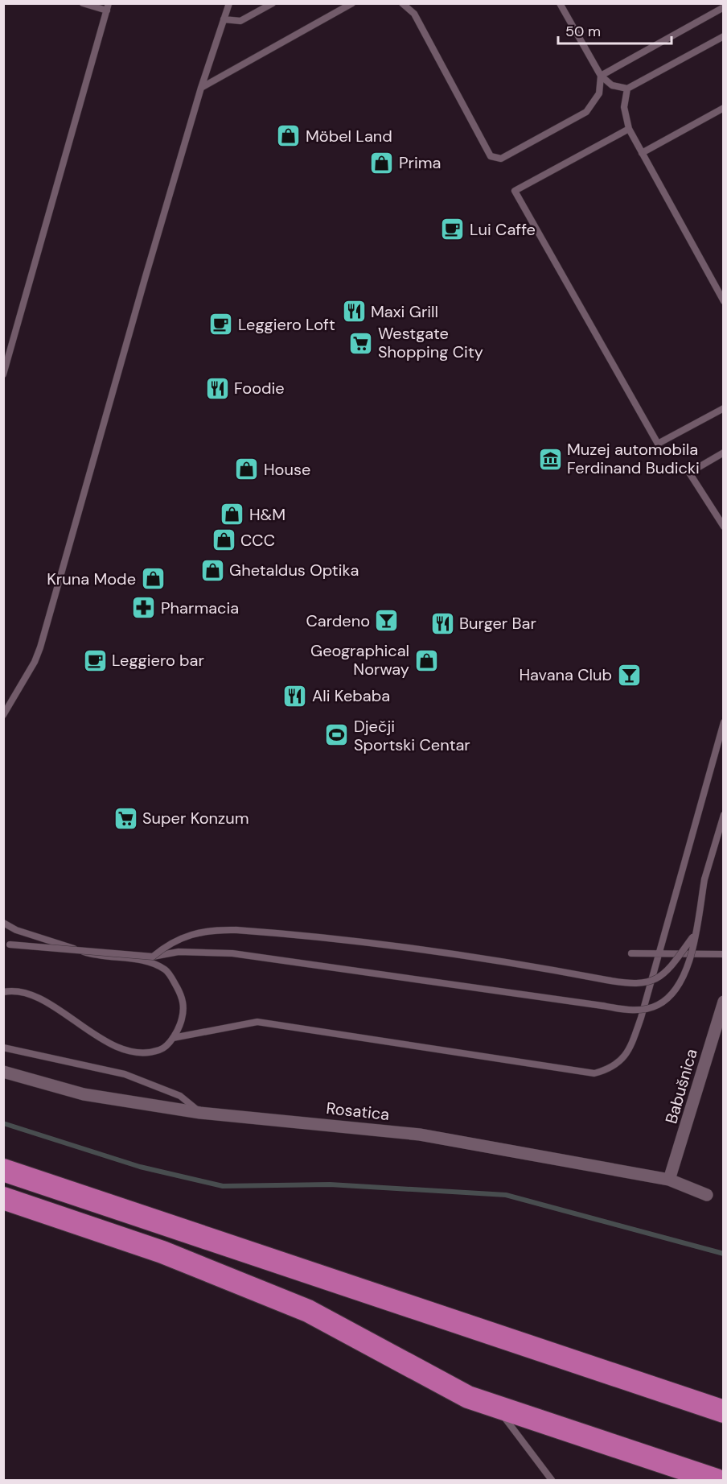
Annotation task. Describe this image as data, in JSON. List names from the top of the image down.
{
  "streets": {
    "street": ["Babušnica", "Rosatica"]
  },
  "crossings": [
    ["Babušnica", "Rosatica"]
  ],
  "places": {
    "shop": [
      "Möbel Land",
      "Prima",
      "House",
      "H&M",
      "CCC",
      "Ghetaldus Optika",
      "Kruna Mode",
      "Geographical Norway"
    ],
    "cafe": ["Lui Caffe", "Leggiero Loft", "Leggiero bar"],
    "restaurant": [
      "Maxi Grill",
      "Foodie",
      "Burger Bar",
      "Ali Kebaba"
    ],
    "supermarket": ["Westgate Shopping City", "Super Konzum"],
    "museum": ["Muzej automobila Ferdinand Budicki"],
    "pharmacy": ["Pharmacia"],
    "bar": ["Cardeno", "Havana Club"],
    "sports": ["Dječji Sportski Centar"]
  },
  "scale_bar": "50 m"
}
